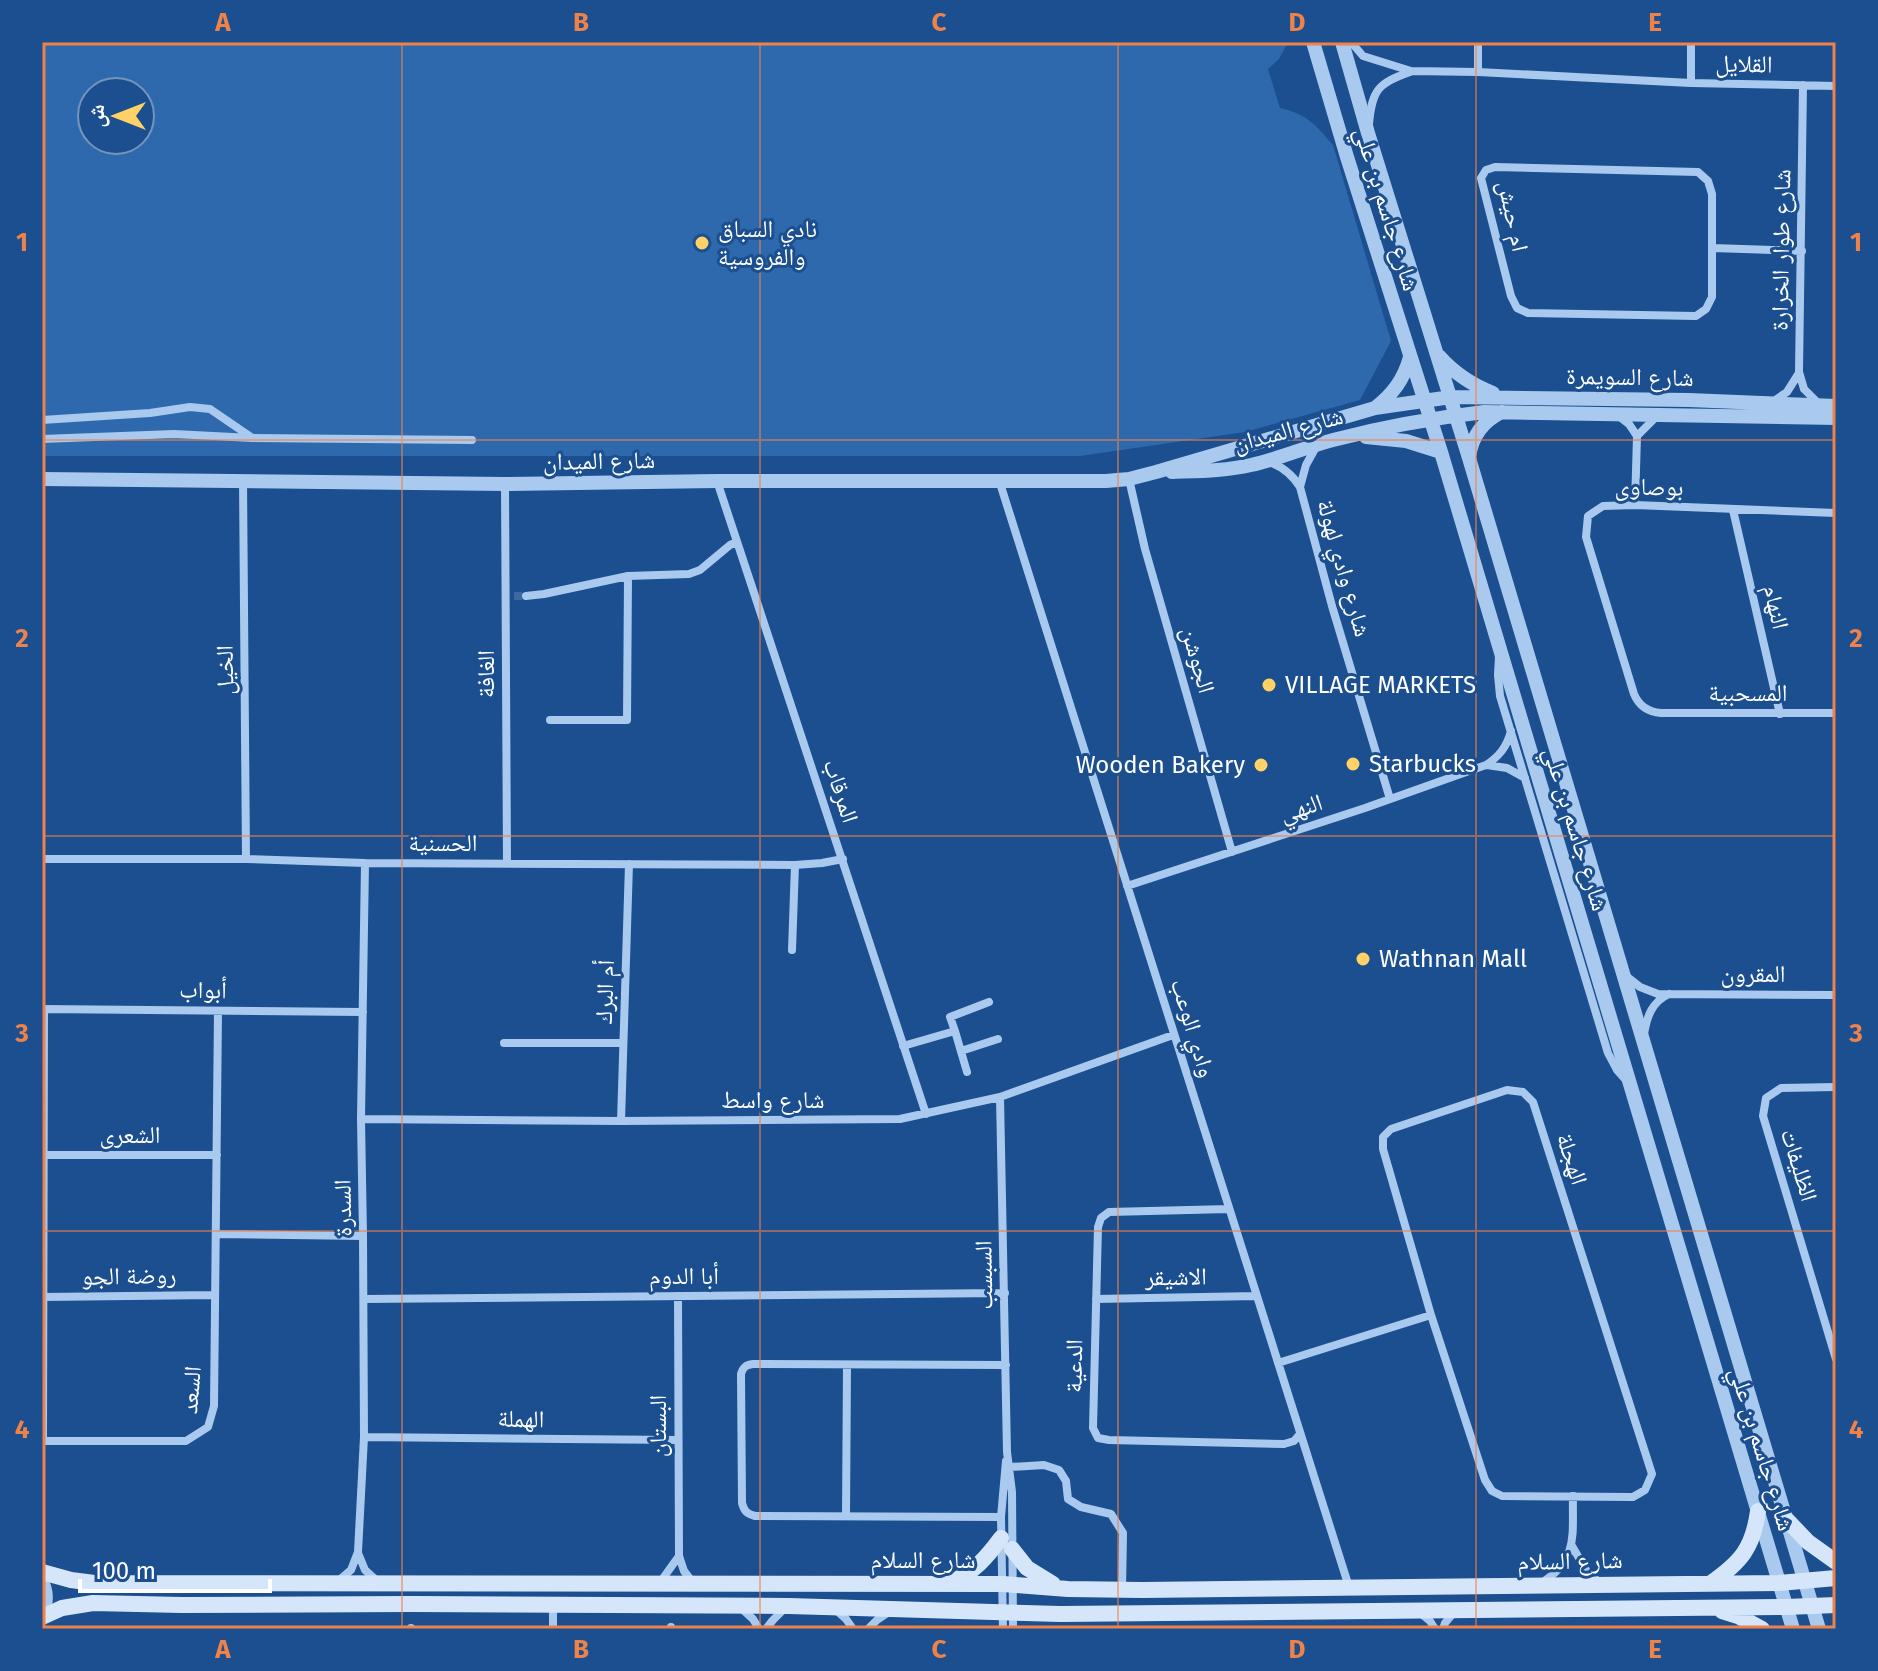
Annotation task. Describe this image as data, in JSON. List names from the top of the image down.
{
  "streets": {
    "main road": ["شارع السلام"],
    "street": [
      "القلايل",
      "شارع جاسم بن علي",
      "ام حيش",
      "شارع طوار الخرارة",
      "شارع السويمرة",
      "شارع الميدان",
      "بوصاوى",
      "شارع وادي لهولة",
      "النهام",
      "الجوشن",
      "الخيل",
      "الغافة",
      "المسحبية",
      "المرقاب",
      "النهي",
      "الحسنية",
      "المقرون",
      "أبواب",
      "أم البرك",
      "وادي الوعب",
      "شارع واسط",
      "الشعرى",
      "الهجلة",
      "الظليفات",
      "السدرة",
      "السبسب",
      "روضة الجو",
      "أبا الدوم",
      "الاشيقر",
      "الدعية",
      "السعد",
      "الهملة",
      "البستان"
    ]
  },
  "crossings": [
    ["القلايل", "شارع طوار الخرارة"],
    ["شارع جاسم بن علي", "شارع السويمرة"],
    ["شارع جاسم بن علي", "شارع الميدان"],
    ["شارع جاسم بن علي", "المقرون"],
    ["شارع جاسم بن علي", "شارع السلام"],
    ["شارع السويمرة", "شارع الميدان"],
    ["شارع الميدان", "شارع وادي لهولة"],
    ["شارع الميدان", "الجوشن"],
    ["شارع الميدان", "الخيل"],
    ["شارع الميدان", "الغافة"],
    ["شارع الميدان", "المرقاب"],
    ["شارع الميدان", "وادي الوعب"],
    ["بوصاوى", "النهام"],
    ["بوصاوى", "المسحبية"],
    ["شارع وادي لهولة", "النهي"],
    ["النهام", "المسحبية"],
    ["الجوشن", "النهي"],
    ["الخيل", "الحسنية"],
    ["الغافة", "الحسنية"],
    ["المرقاب", "الحسنية"],
    ["المرقاب", "شارع واسط"],
    ["النهي", "وادي الوعب"],
    ["الحسنية", "أم البرك"],
    ["الحسنية", "السدرة"],
    ["أبواب", "السدرة"],
    ["أبواب", "السعد"],
    ["أم البرك", "شارع واسط"],
    ["وادي الوعب", "شارع واسط"],
    ["وادي الوعب", "الاشيقر"],
    ["وادي الوعب", "الدعية"],
    ["وادي الوعب", "شارع السلام"],
    ["شارع واسط", "السدرة"],
    ["شارع واسط", "السبسب"],
    ["الشعرى", "السعد"],
    ["السدرة", "أبا الدوم"],
    ["السدرة", "الهملة"],
    ["السبسب", "أبا الدوم"],
    ["السبسب", "شارع السلام"],
    ["روضة الجو", "السعد"],
    ["أبا الدوم", "البستان"],
    ["الاشيقر", "الدعية"],
    ["الهملة", "البستان"],
    ["البستان", "شارع السلام"]
  ],
  "places": [
    "نادي السباق والفروسية",
    "VILLAGE MARKETS",
    "Starbucks",
    "Wooden Bakery",
    "Wathnan Mall"
  ],
  "scale_bar": "100 m",
  "north": "left",
  "grid": {
    "columns": [
      "A",
      "B",
      "C",
      "D",
      "E"
    ],
    "rows": [
      "1",
      "2",
      "3",
      "4"
    ]
  }
}
